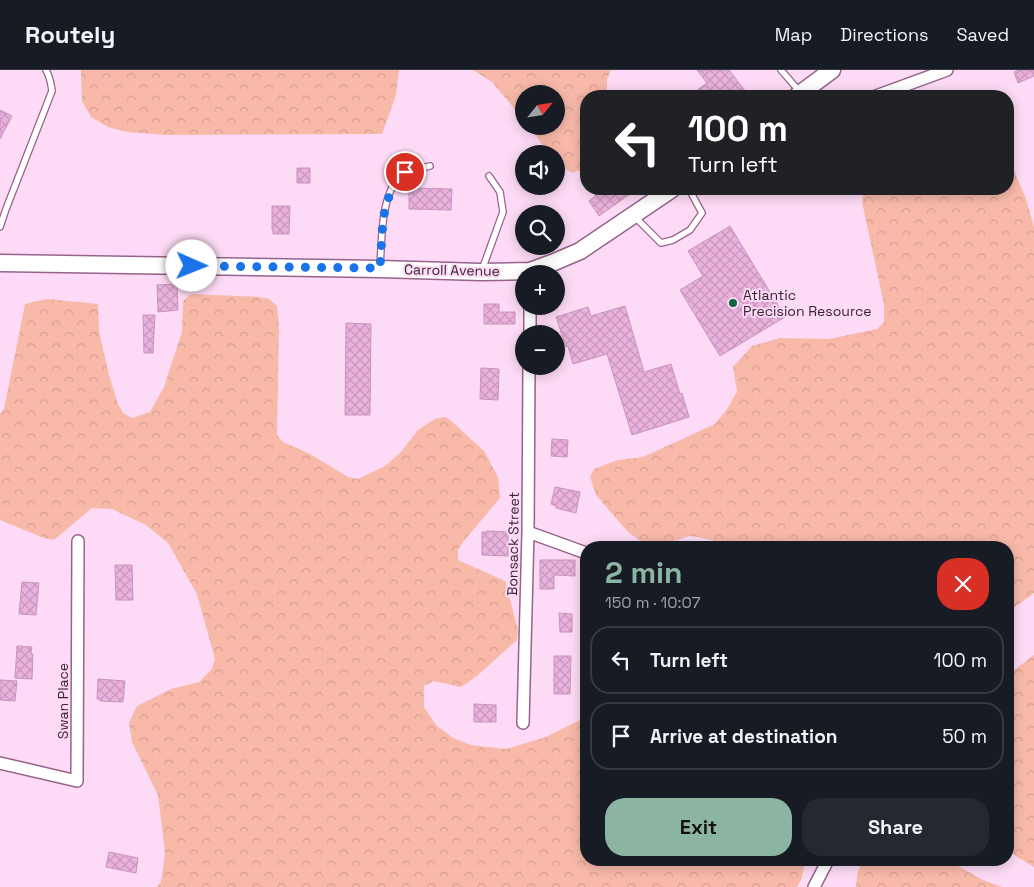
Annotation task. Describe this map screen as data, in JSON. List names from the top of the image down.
{
  "streets": {
    "street": ["Carroll Avenue", "Bonsack Street", "Swan Place"]
  },
  "places": ["Atlantic Precision Resource"],
  "north": "top right",
  "page": {
    "header": "Routely",
    "nav": ["Map", "Directions", "Saved"],
    "map_buttons": ["+", "−"],
    "turn": ["100 m", "Turn left"],
    "heading": ["2 min", "150 m · 10:07"],
    "list": [
      {
        "name": "Turn left",
        "value": "100 m"
      },
      {
        "name": "Arrive at destination",
        "value": "50 m"
      }
    ],
    "buttons": ["Exit", "Share"]
  }
}
